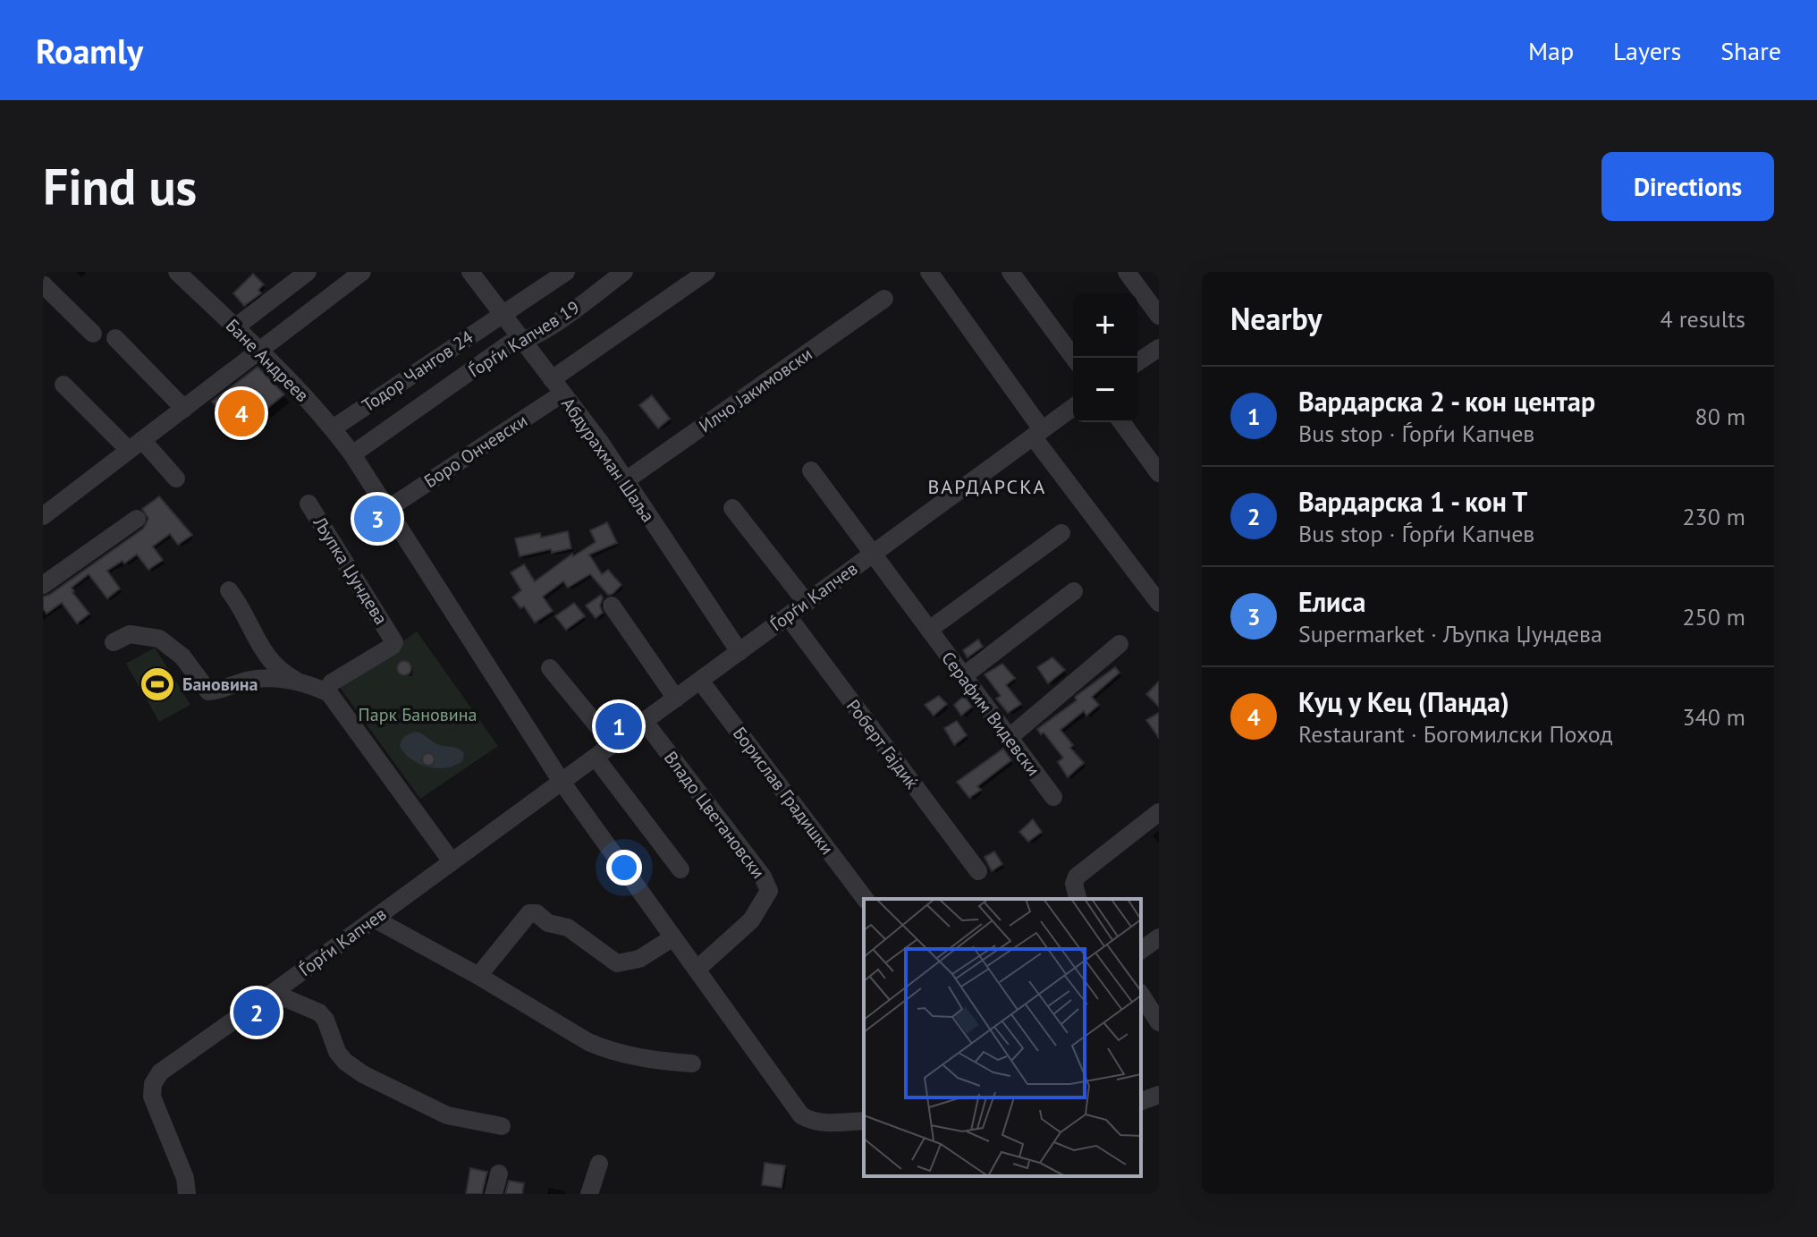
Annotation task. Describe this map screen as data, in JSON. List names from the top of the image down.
{
  "streets": {
    "street": [
      "Ѓорѓи Капчев 19",
      "Бане Андреев",
      "Тодор Чангов 24",
      "Илчо Јакимовски",
      "Боро Ончевски",
      "Абдурахман Шаља",
      "Љупка Џундева",
      "Ѓорѓи Капчев",
      "Серафим Видевски",
      "Роберт Гајдиќ",
      "Борислав Градишки",
      "Владо Цветановски"
    ]
  },
  "crossings": [
    ["Ѓорѓи Капчев 19", "Бане Андреев"],
    ["Ѓорѓи Капчев 19", "Абдурахман Шаља"],
    ["Бане Андреев", "Тодор Чангов 24"],
    ["Тодор Чангов 24", "Абдурахман Шаља"],
    ["Илчо Јакимовски", "Абдурахман Шаља"],
    ["Боро Ончевски", "Абдурахман Шаља"],
    ["Абдурахман Шаља", "Ѓорѓи Капчев"],
    ["Ѓорѓи Капчев", "Серафим Видевски"],
    ["Ѓорѓи Капчев", "Роберт Гајдиќ"],
    ["Ѓорѓи Капчев", "Борислав Градишки"],
    ["Ѓорѓи Капчев", "Владо Цветановски"]
  ],
  "districts": ["ВАРДАРСКА"],
  "parks": ["Парк Бановина"],
  "places": {
    "sports": ["Бановина"]
  },
  "page": {
    "header": "Roamly",
    "nav": ["Map", "Layers", "Share"],
    "buttons": "Directions",
    "title": "Find us",
    "heading": ["Nearby", "4 results"],
    "map_buttons": ["+", "−"],
    "list": [
      {
        "mark": "1",
        "name": "Вардарска 2 - кон центар",
        "note": "Bus stop · Ѓорѓи Капчев",
        "value": "80 m"
      },
      {
        "mark": "2",
        "name": "Вардарска 1 - кон Т",
        "note": "Bus stop · Ѓорѓи Капчев",
        "value": "230 m"
      },
      {
        "mark": "3",
        "name": "Елиса",
        "note": "Supermarket · Љупка Џундева",
        "value": "250 m"
      },
      {
        "mark": "4",
        "name": "Куц у Кец (Панда)",
        "note": "Restaurant · Богомилски Поход",
        "value": "340 m"
      }
    ],
    "pins": [
      "4",
      "3",
      "1",
      "2"
    ]
  }
}
